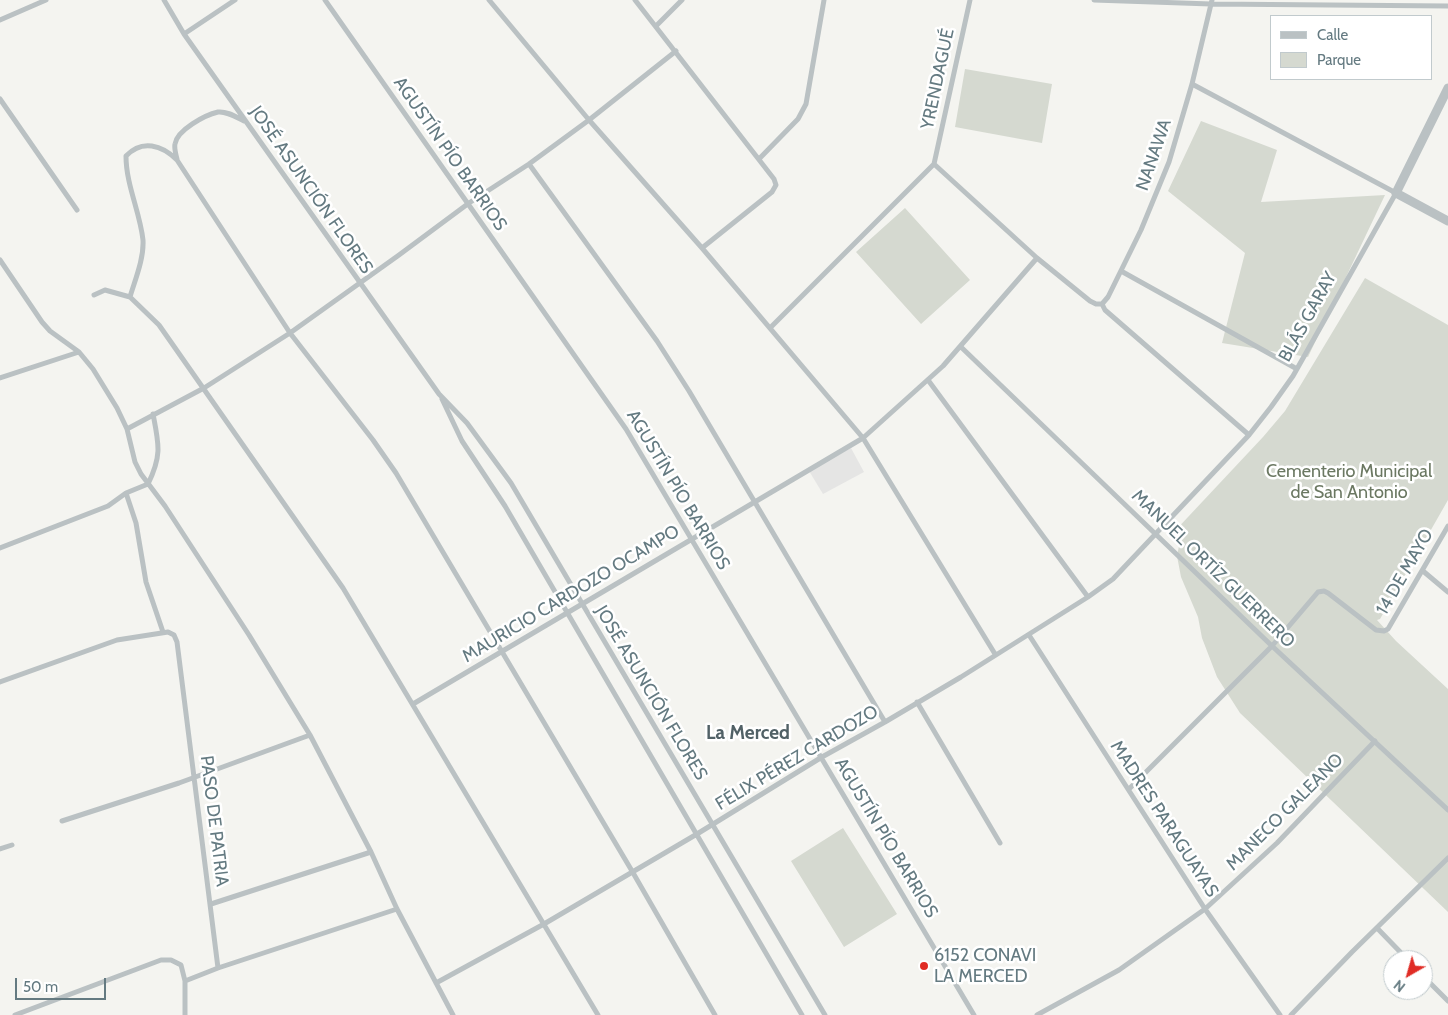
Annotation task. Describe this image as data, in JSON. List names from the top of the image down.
{
  "streets": {
    "street": [
      "YRENDAGUÉ",
      "AGUSTÍN PÍO BARRIOS",
      "NANAWA",
      "JOSÉ ASUNCIÓN FLORES",
      "BLÁS GARAY",
      "MANUEL ORTÍZ GUERRERO",
      "14 DE MAYO",
      "MAURICIO CARDOZO OCAMPO",
      "FÉLIX PÉREZ CARDOZO",
      "MANECO GALEANO",
      "MADRES PARAGUAYAS",
      "PASO DE PATRIA"
    ]
  },
  "crossings": [
    ["AGUSTÍN PÍO BARRIOS", "MAURICIO CARDOZO OCAMPO"],
    ["AGUSTÍN PÍO BARRIOS", "FÉLIX PÉREZ CARDOZO"],
    ["JOSÉ ASUNCIÓN FLORES", "MAURICIO CARDOZO OCAMPO"],
    ["JOSÉ ASUNCIÓN FLORES", "FÉLIX PÉREZ CARDOZO"],
    ["BLÁS GARAY", "MANUEL ORTÍZ GUERRERO"],
    ["BLÁS GARAY", "FÉLIX PÉREZ CARDOZO"],
    ["MANUEL ORTÍZ GUERRERO", "14 DE MAYO"],
    ["MANUEL ORTÍZ GUERRERO", "MAURICIO CARDOZO OCAMPO"],
    ["MANUEL ORTÍZ GUERRERO", "FÉLIX PÉREZ CARDOZO"],
    ["MANUEL ORTÍZ GUERRERO", "MANECO GALEANO"],
    ["FÉLIX PÉREZ CARDOZO", "MADRES PARAGUAYAS"],
    ["MANECO GALEANO", "MADRES PARAGUAYAS"]
  ],
  "districts": ["La Merced"],
  "parks": ["Cementerio Municipal de San Antonio"],
  "places": ["6152 CONAVI LA MERCED"],
  "legend": ["Calle", "Parque"],
  "scale_bar": "50 m",
  "north": "bottom left"
}
